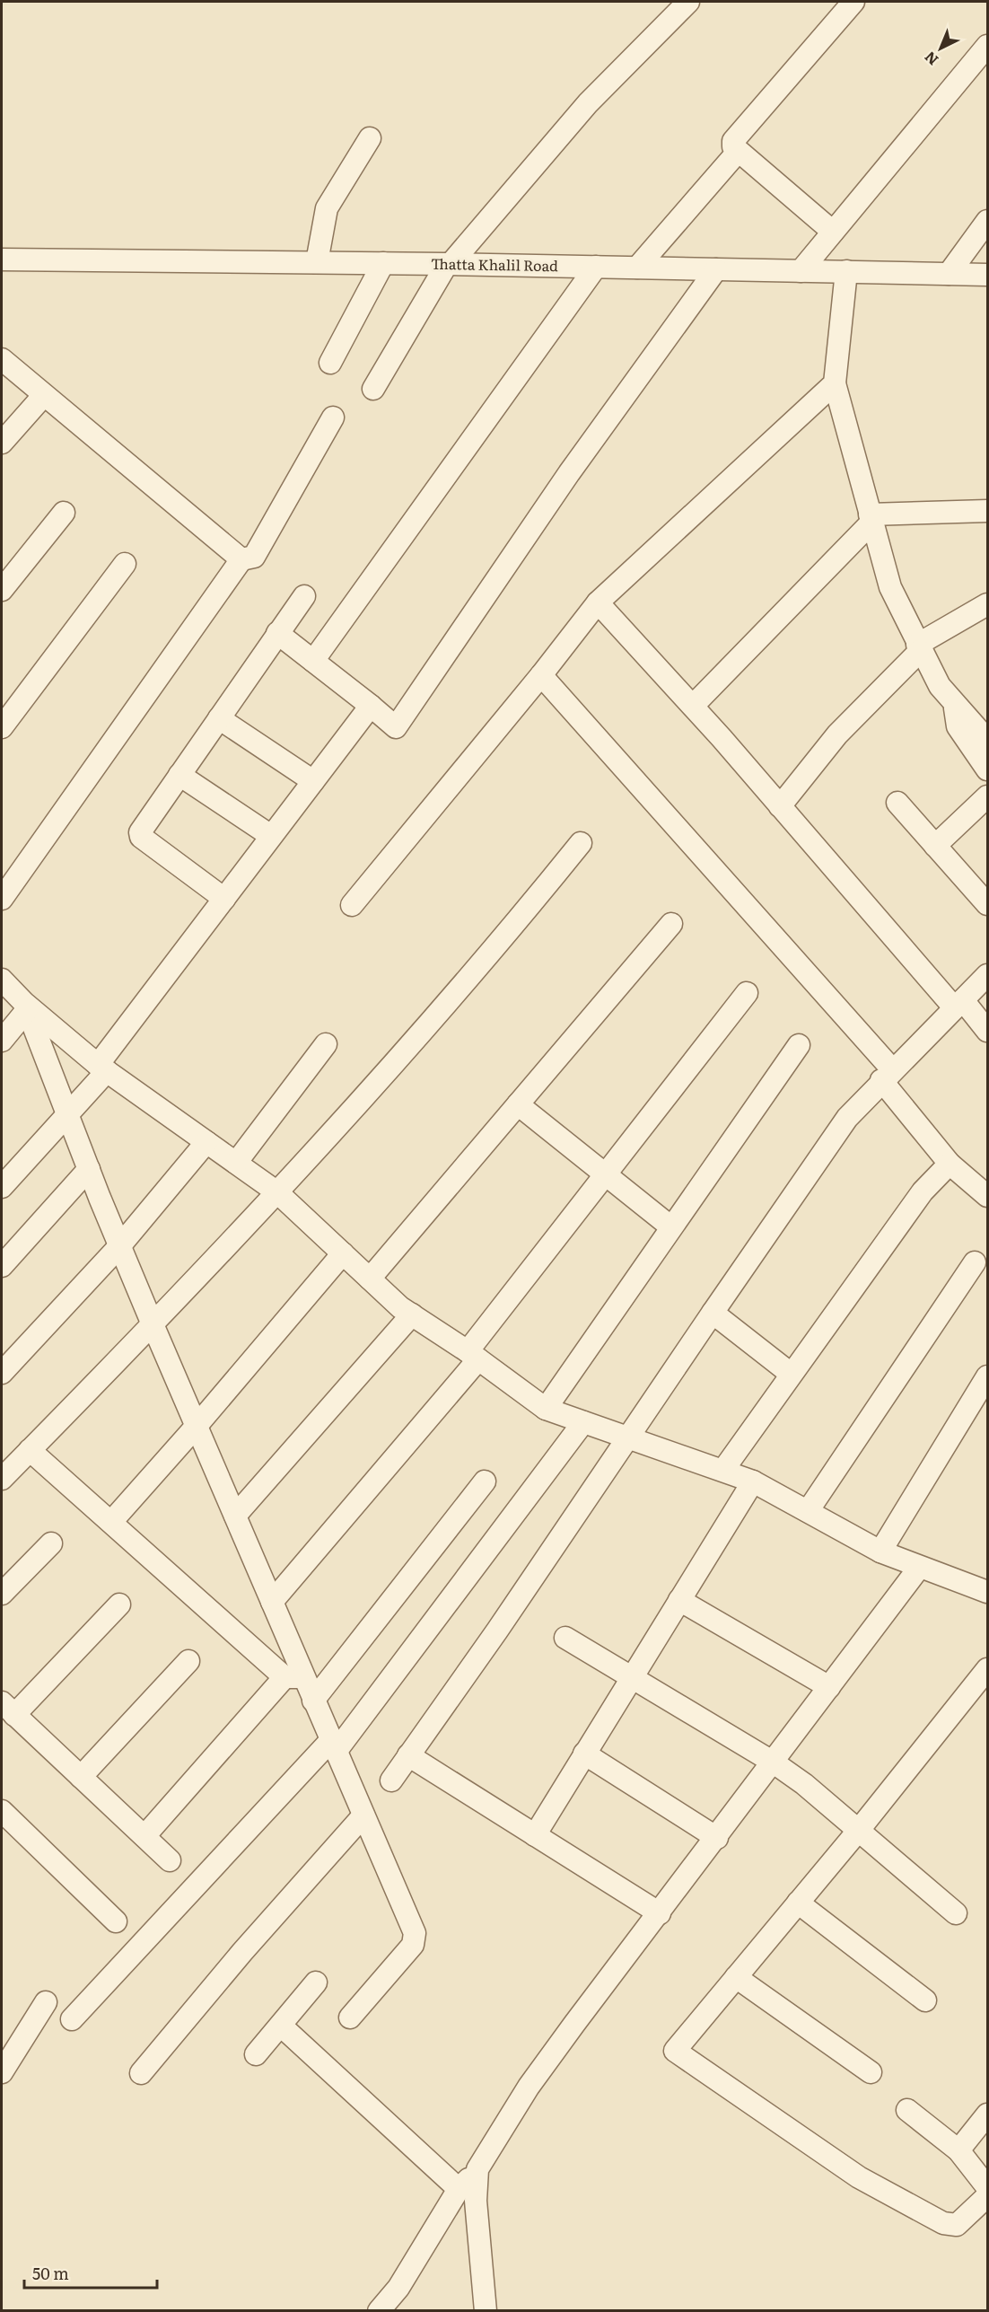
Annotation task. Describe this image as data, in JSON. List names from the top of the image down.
{
  "streets": {
    "street": ["Thatta Khalil Road"]
  },
  "scale_bar": "50 m",
  "north": "bottom left"
}
